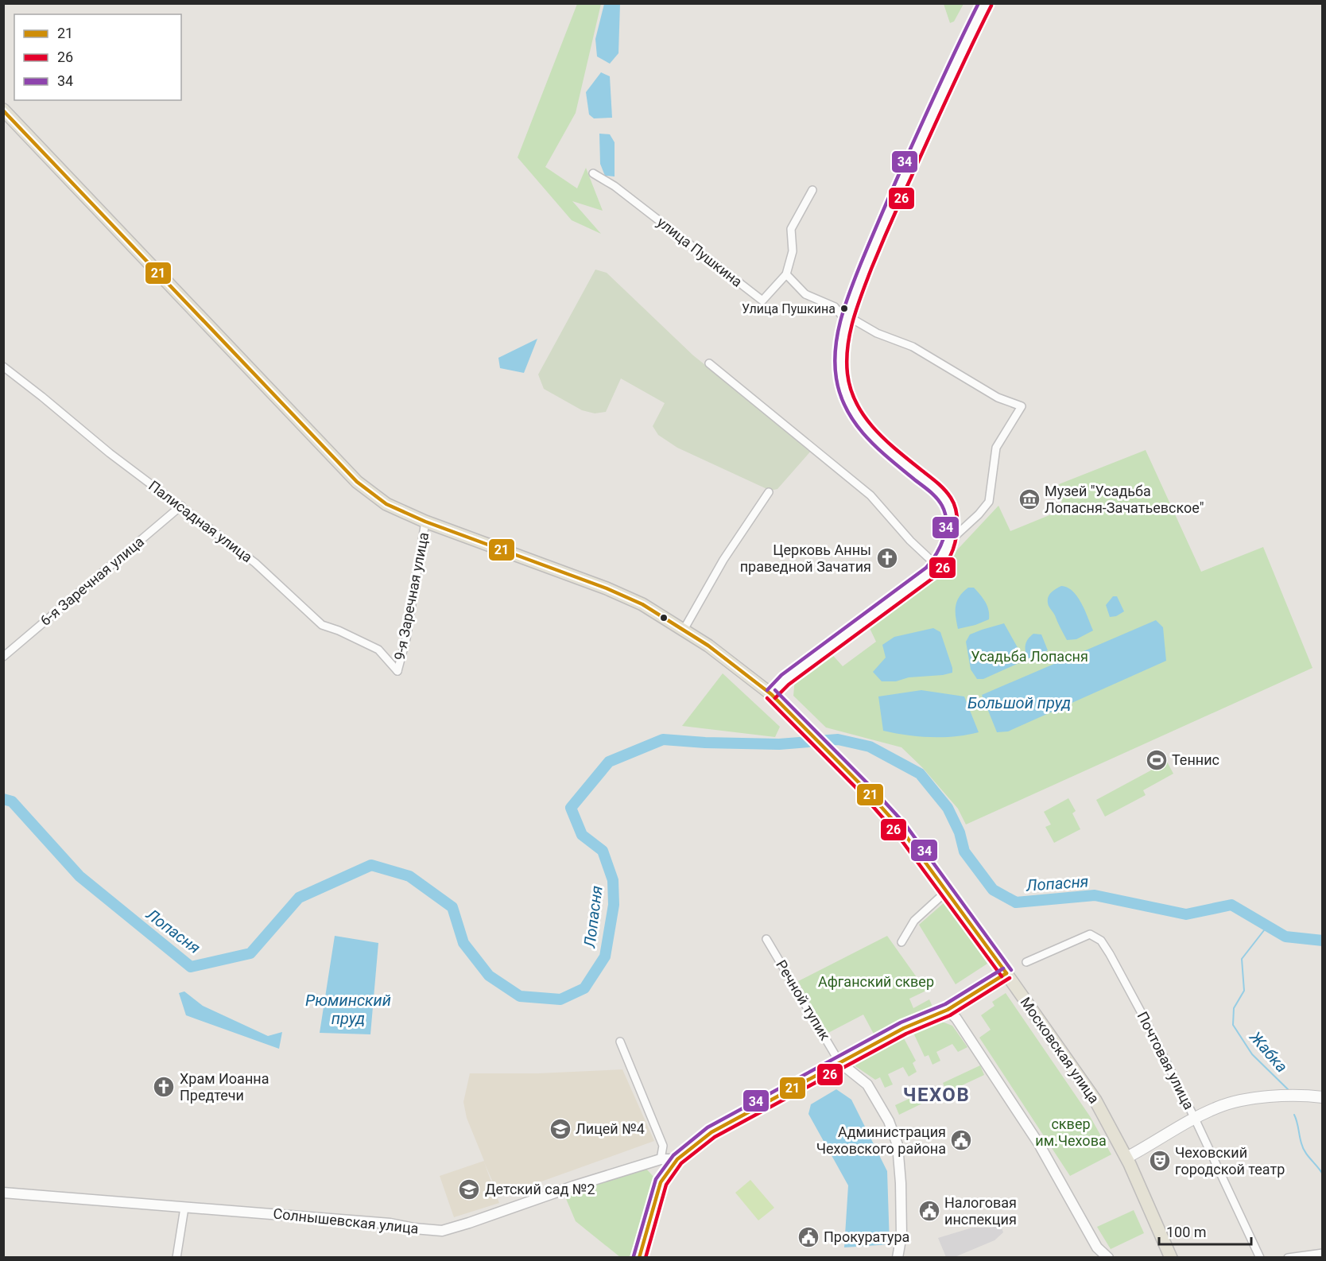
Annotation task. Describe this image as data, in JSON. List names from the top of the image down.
{
  "streets": {
    "main road": ["Московская улица"],
    "street": [
      "улица Пушкина",
      "Палисадная улица",
      "6-я Заречная улица",
      "9-я Заречная улица",
      "Речной тупик",
      "Почтовая улица",
      "Солнышевская улица"
    ]
  },
  "crossings": [
    ["Палисадная улица", "6-я Заречная улица"],
    ["Палисадная улица", "9-я Заречная улица"],
    ["9-я Заречная улица", "Московская улица"]
  ],
  "districts": ["ЧЕХОВ"],
  "water": [
    "Большой пруд",
    "Лопасня",
    "Рюминский пруд",
    "Жабка"
  ],
  "parks": ["Усадьба Лопасня", "Афганский сквер", "сквер им.Чехова"],
  "places": {
    "other": ["Улица Пушкина"],
    "museum": ["Музей \"Усадьба Лопасня-Зачатьевское\""],
    "church": ["Церковь Анны праведной Зачатия", "Храм Иоанна Предтечи"],
    "sports": ["Теннис"],
    "school or university": ["Лицей №4", "Детский сад №2"],
    "public building": ["Администрация Чеховского района", "Налоговая инспекция", "Прокуратура"],
    "theatre": ["Чеховский городской театр"]
  },
  "lines": ["transit line 34", "transit line 26", "transit line 21"],
  "legend": ["21", "26", "34"],
  "scale_bar": "100 m"
}
